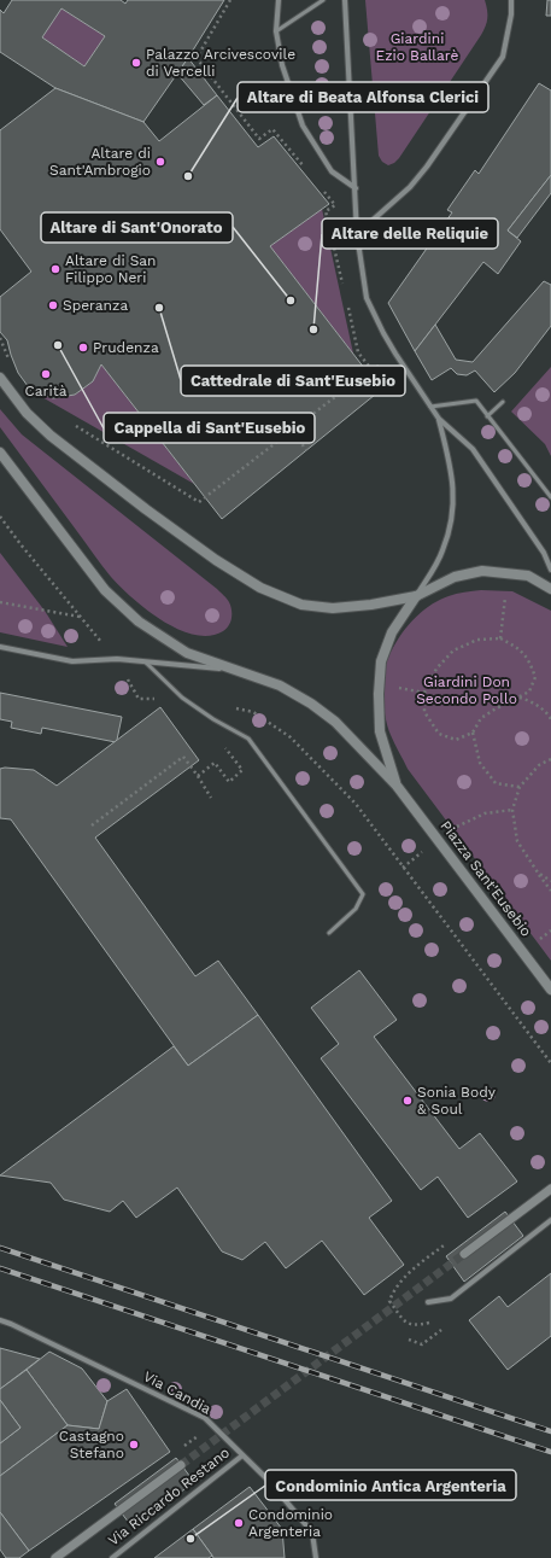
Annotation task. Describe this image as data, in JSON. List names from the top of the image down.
{
  "streets": {
    "main road": ["Piazza Sant'Eusebio"],
    "street": ["Via Candia", "Via Riccardo Restano"]
  },
  "crossings": [
    ["Via Candia", "Via Riccardo Restano"]
  ],
  "parks": ["Giardini Ezio Ballarè", "Giardini Don Secondo Pollo"],
  "places": [
    "Palazzo Arcivescovile di Vercelli",
    "Altare di Sant'Ambrogio",
    "Altare di Beata Alfonsa Clerici",
    "Altare di San Filippo Neri",
    "Altare di Sant'Onorato",
    "Speranza",
    "Cattedrale di Sant'Eusebio",
    "Altare delle Reliquie",
    "Cappella di Sant'Eusebio",
    "Prudenza",
    "Carità",
    "Sonia Body & Soul",
    "Castagno Stefano",
    "Condominio Argenteria",
    "Condominio Antica Argenteria"
  ]
}
